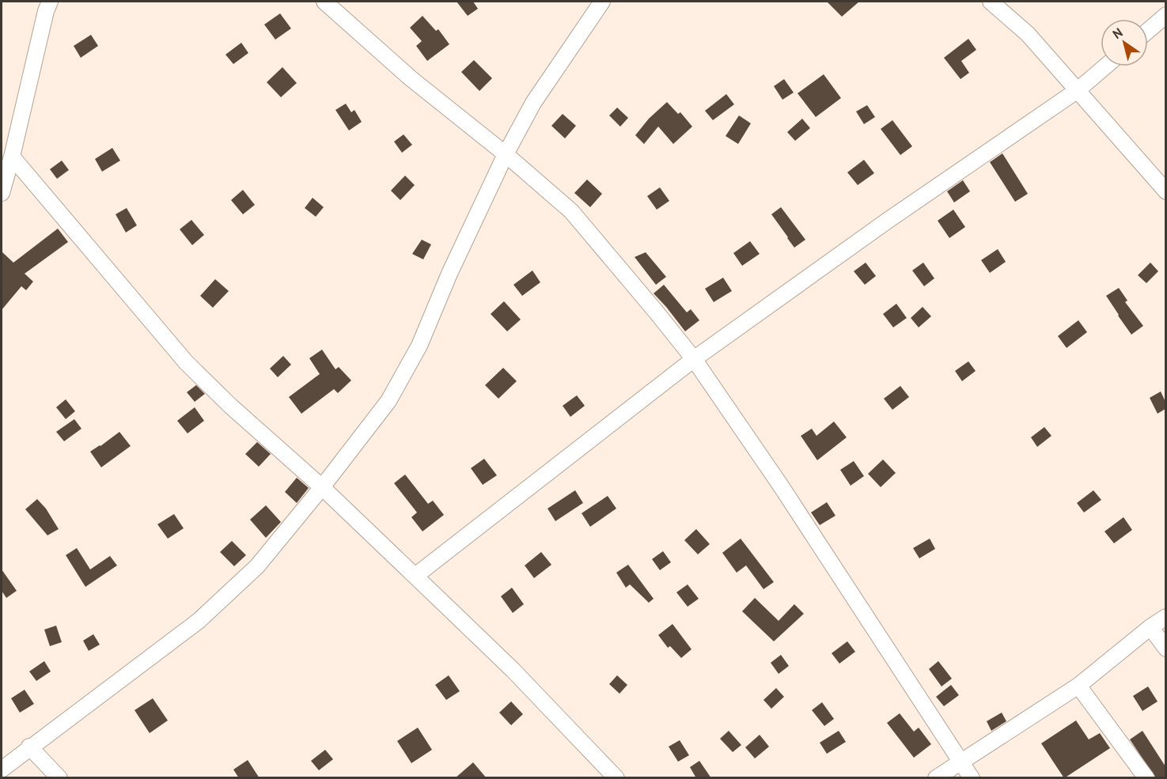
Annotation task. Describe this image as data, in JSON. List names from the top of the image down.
{
  "north": "top left"
}
